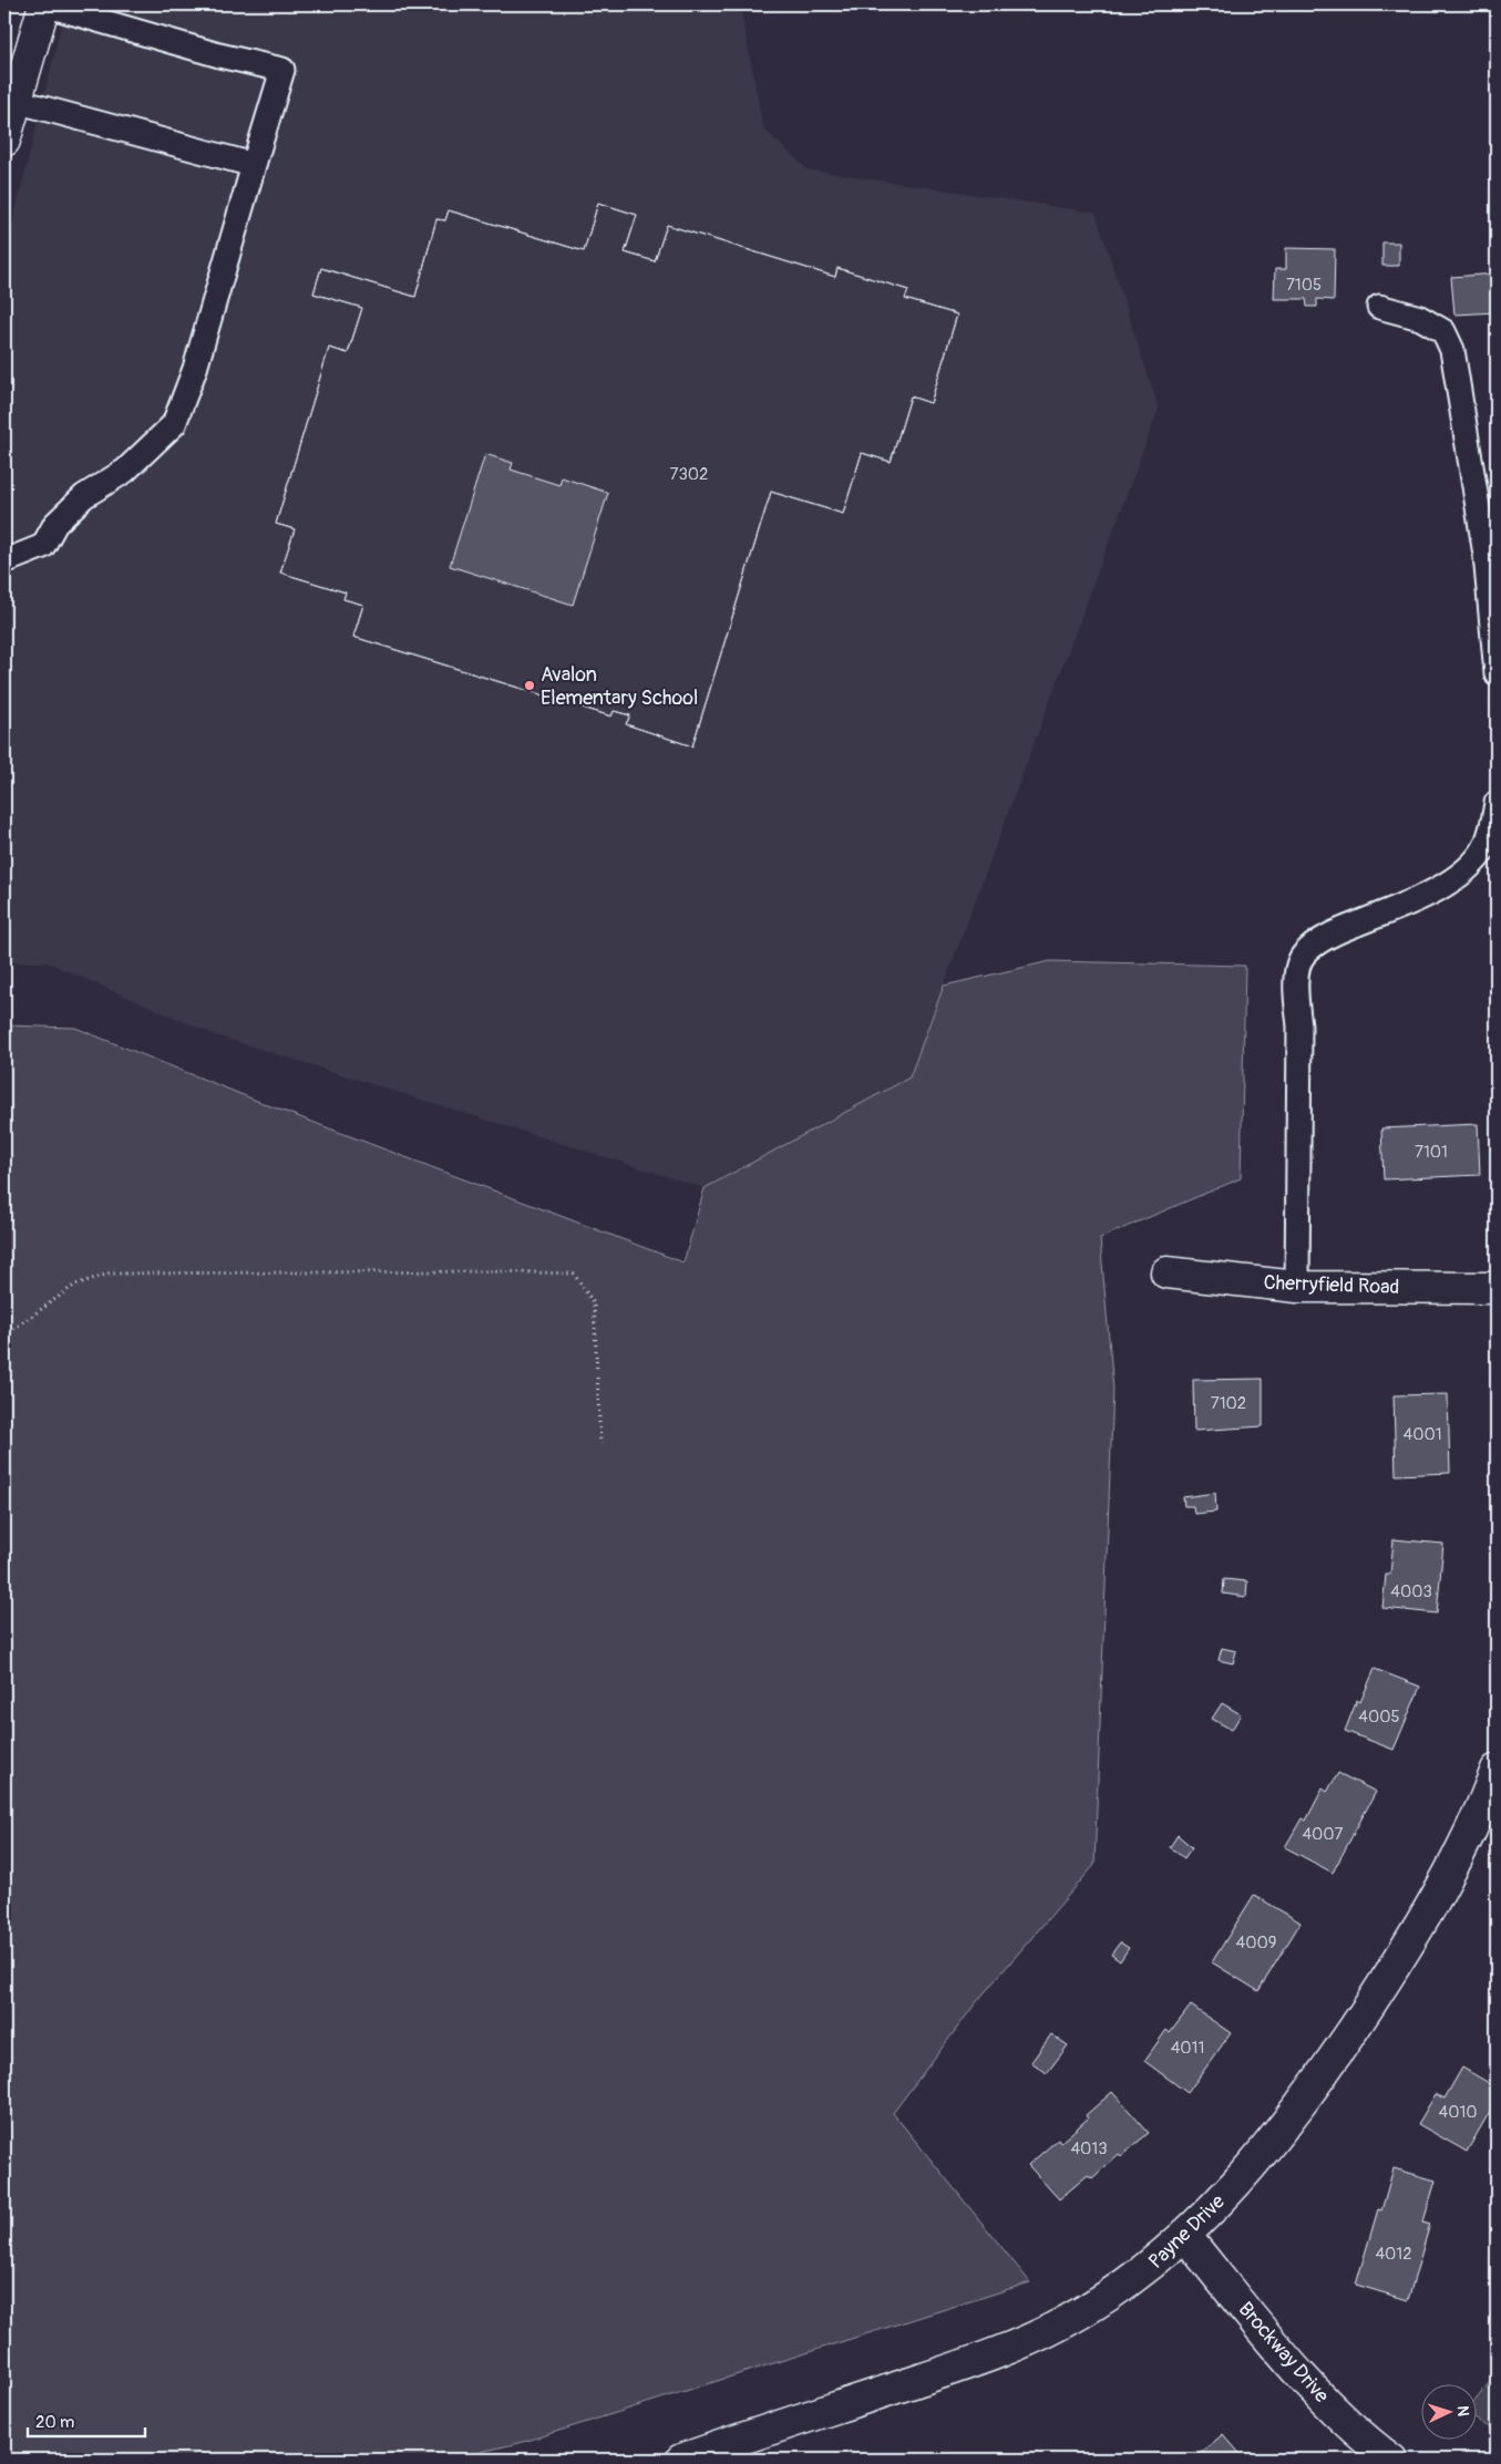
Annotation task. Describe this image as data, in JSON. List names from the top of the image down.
{
  "streets": {
    "street": ["Cherryfield Road", "Payne Drive", "Brockway Drive"]
  },
  "crossings": [
    ["Payne Drive", "Brockway Drive"]
  ],
  "places": ["Avalon Elementary School"],
  "house_numbers": [
    "7105",
    "7302",
    "7101",
    "7102",
    "4001",
    "4003",
    "4005",
    "4007",
    "4009",
    "4011",
    "4010",
    "4013",
    "4012"
  ],
  "scale_bar": "20 m",
  "north": "right"
}
